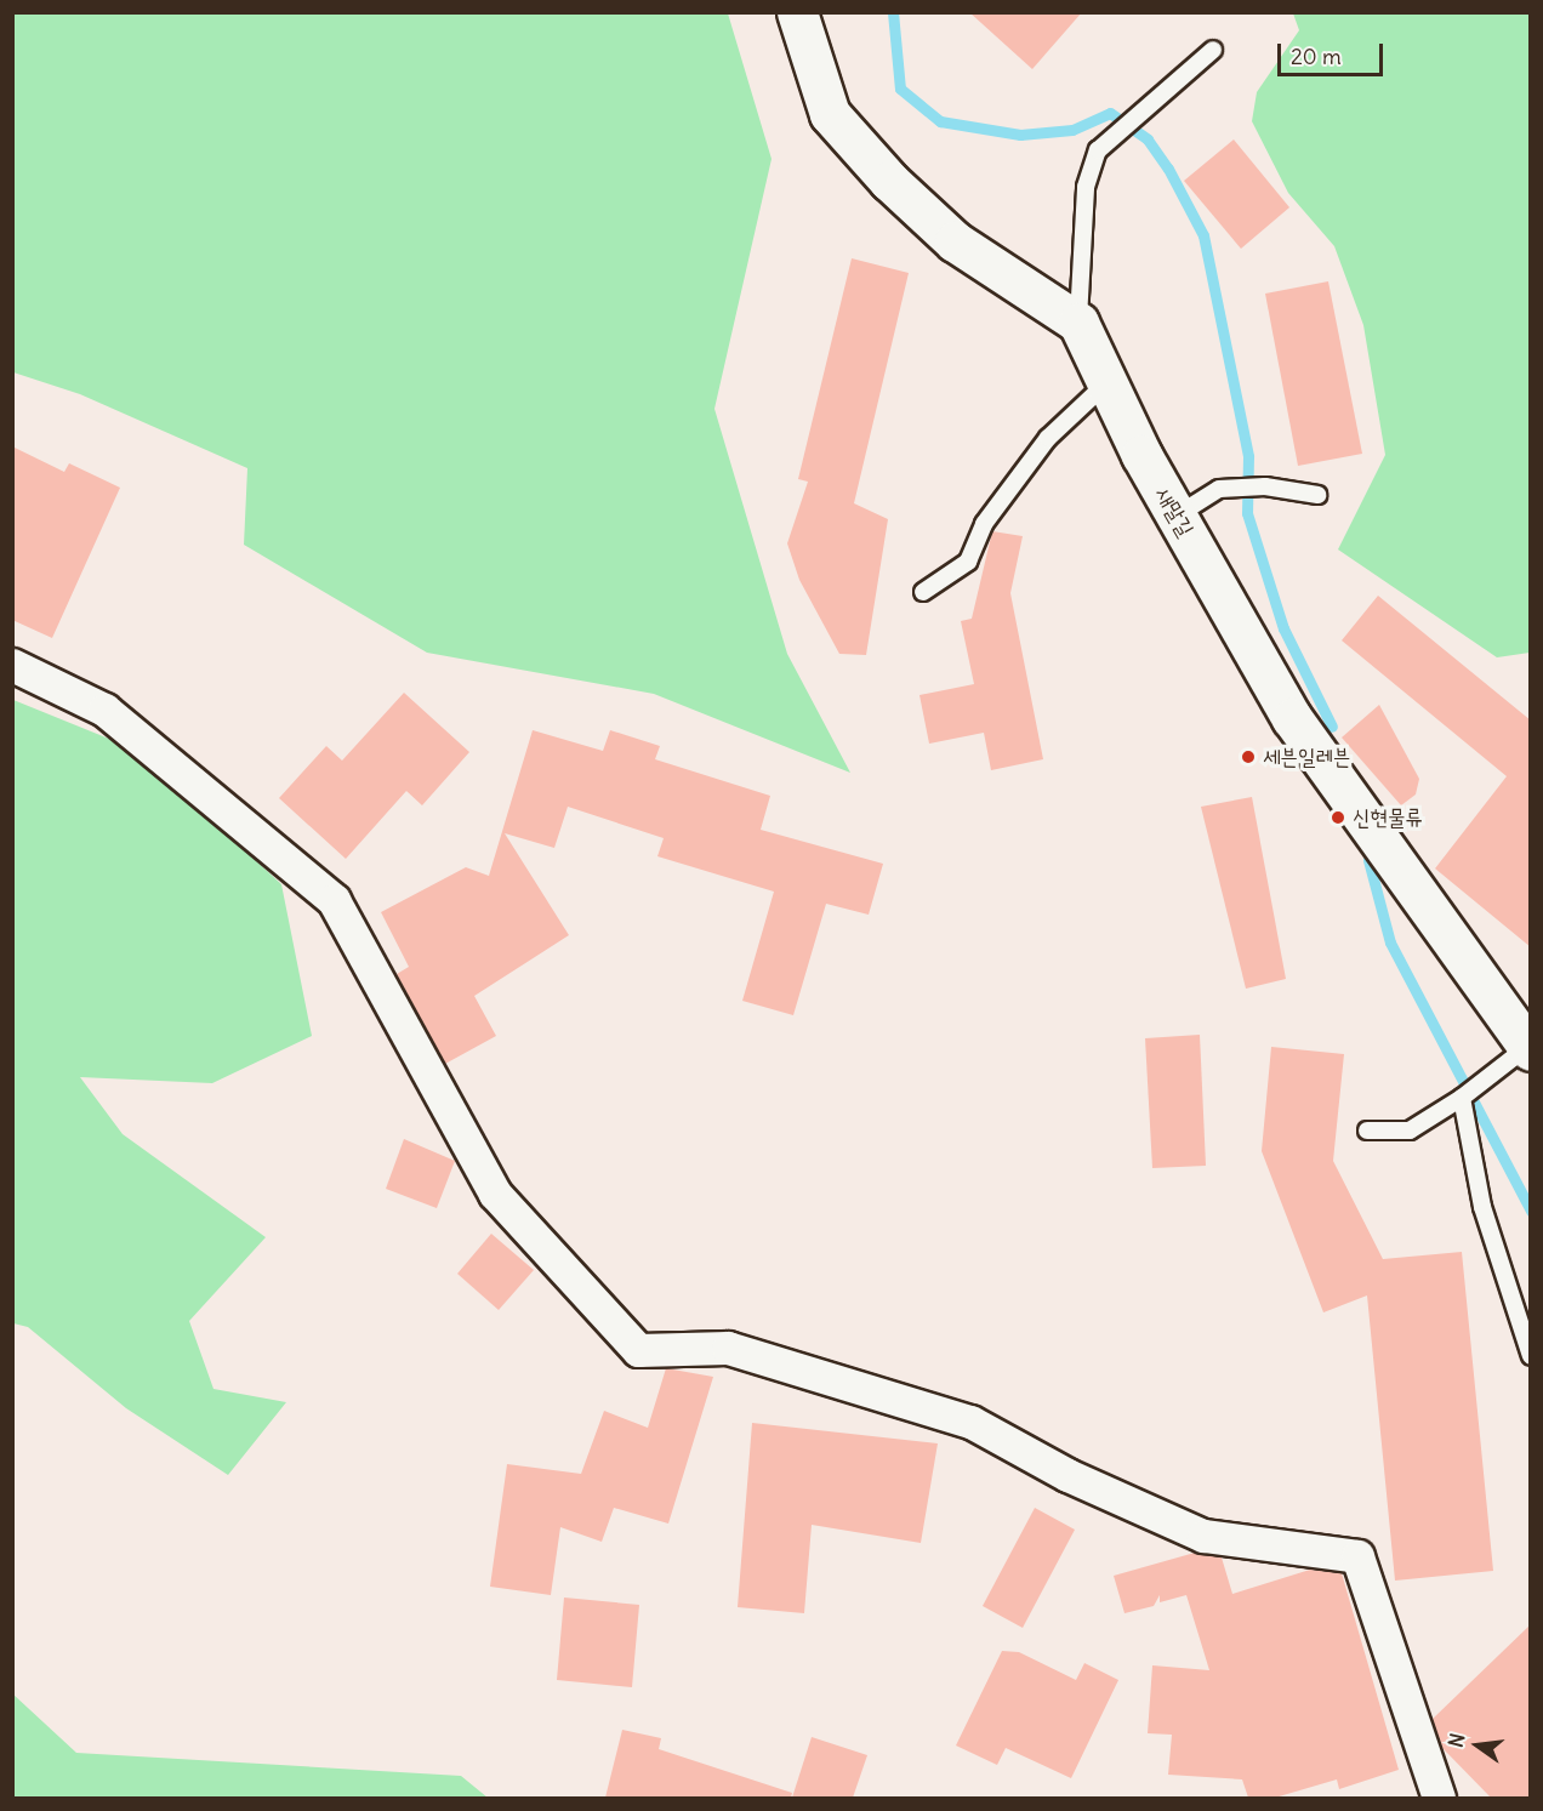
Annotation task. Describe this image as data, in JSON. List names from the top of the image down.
{
  "streets": {
    "street": ["새말길"]
  },
  "places": ["세븐일레븐", "신현물류"],
  "scale_bar": "20 m",
  "north": "left"
}
